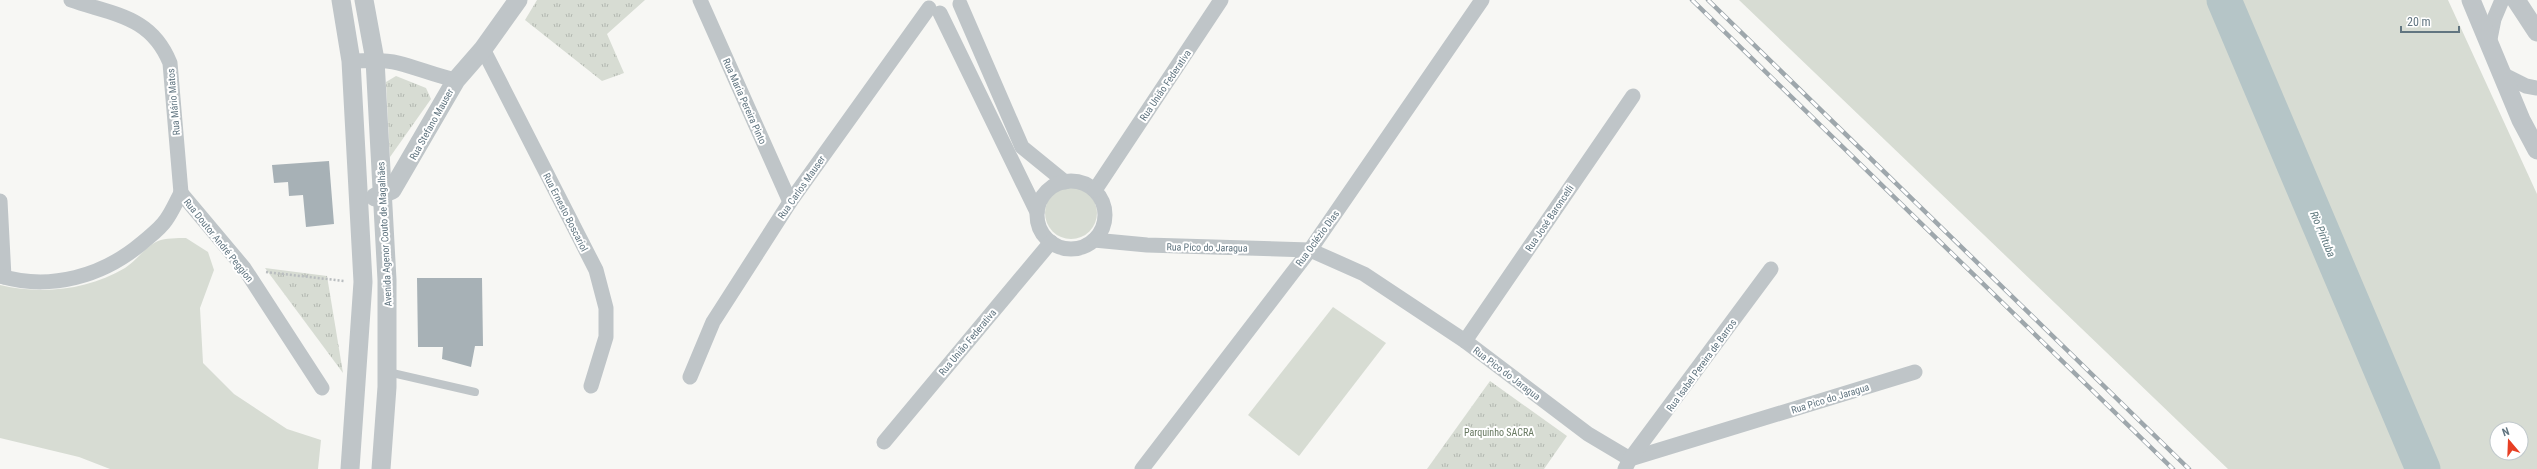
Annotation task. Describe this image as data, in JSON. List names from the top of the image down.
{
  "streets": {
    "street": [
      "Rua União Federativa",
      "Rua Maria Pereira Pinto",
      "Rua Mário Matos",
      "Rua Stefano Mauser",
      "Rua Carlos Mauser",
      "Rua Ernesto Boscariol",
      "Rua José Baroncelli",
      "Avenida Agenor Couto de Magalhães",
      "Rua Oclézio Dias",
      "Rua Doutor André Peggion",
      "Rua Pico do Jaragua",
      "Rua Isabel Pereira de Barros"
    ]
  },
  "crossings": [
    ["Rua União Federativa", "Rua Pico do Jaragua"],
    ["Rua Maria Pereira Pinto", "Rua Carlos Mauser"],
    ["Rua Mário Matos", "Rua Doutor André Peggion"],
    ["Rua Stefano Mauser", "Rua Ernesto Boscariol"],
    ["Rua Stefano Mauser", "Avenida Agenor Couto de Magalhães"],
    ["Rua José Baroncelli", "Rua Pico do Jaragua"],
    ["Rua Oclézio Dias", "Rua Pico do Jaragua"],
    ["Rua Pico do Jaragua", "Rua Isabel Pereira de Barros"]
  ],
  "water": ["Rio Pirituba"],
  "parks": ["Parquinho SACRA"],
  "scale_bar": "20 m",
  "north": "top"
}
